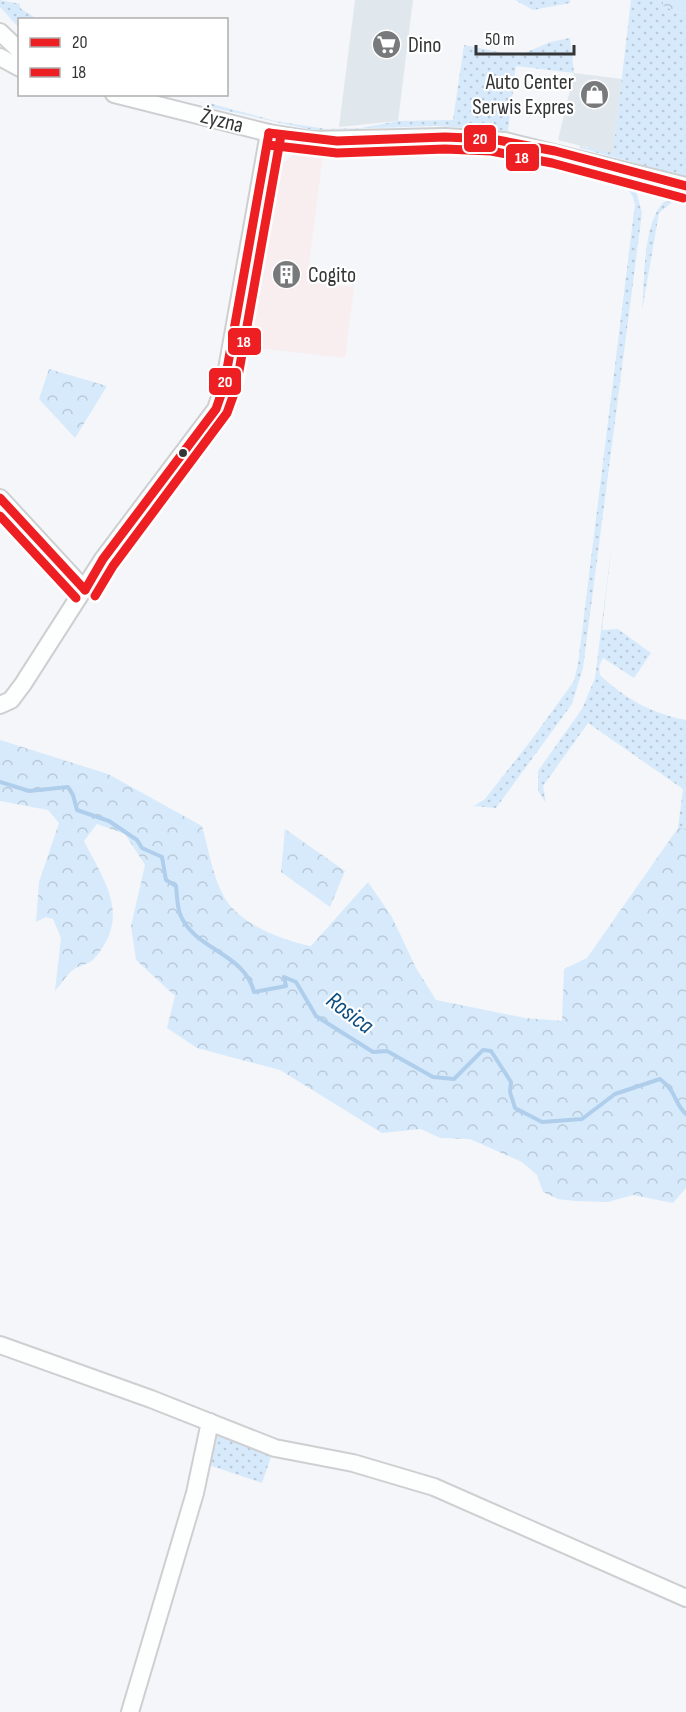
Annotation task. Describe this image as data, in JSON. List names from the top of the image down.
{
  "streets": {
    "street": ["Żyzna"]
  },
  "water": ["Rosica"],
  "places": {
    "supermarket": ["Dino"],
    "shop": ["Auto Center Serwis Expres"],
    "building": ["Cogito"]
  },
  "lines": ["transit line 20", "transit line 18"],
  "legend": ["20", "18"],
  "scale_bar": "50 m"
}
